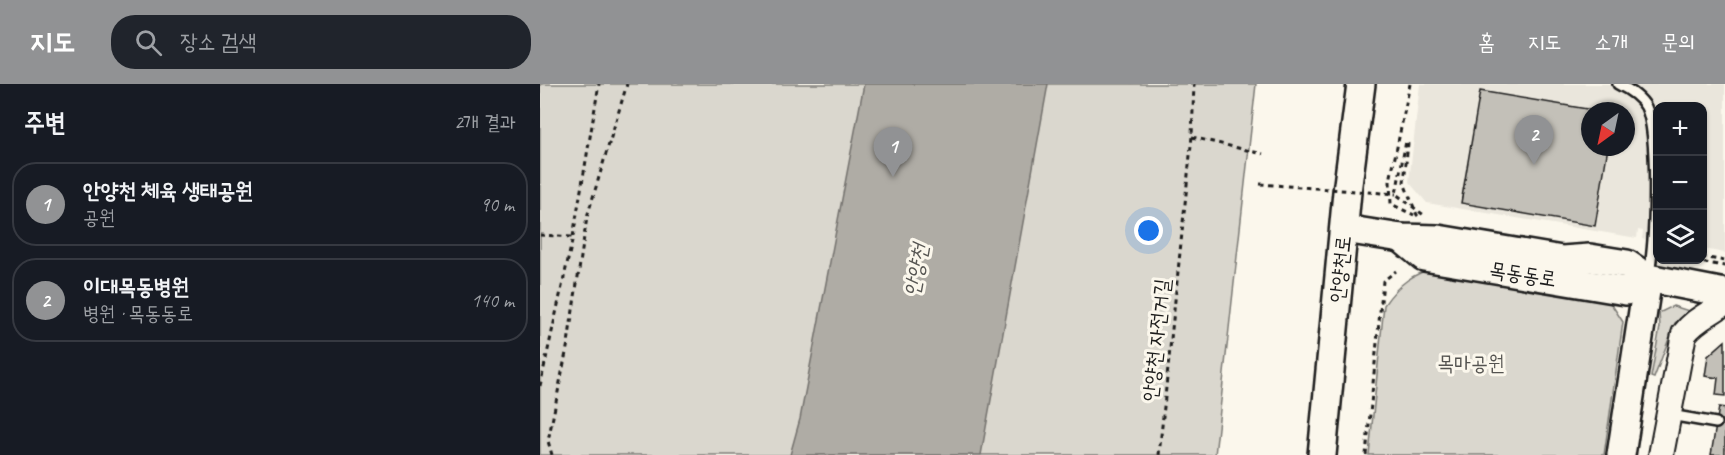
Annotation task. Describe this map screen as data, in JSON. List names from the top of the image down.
{
  "streets": {
    "main road": ["안양천로", "목동동로"],
    "path": ["안양천 자전거길"]
  },
  "crossings": [
    ["안양천로", "목동동로"]
  ],
  "water": ["안양천"],
  "parks": ["목마공원"],
  "north": "bottom left",
  "page": {
    "header": "지도",
    "search": "장소 검색",
    "nav": [
      "홈",
      "지도",
      "소개",
      "문의"
    ],
    "heading": ["주변", "2개 결과"],
    "map_buttons": ["+", "−"],
    "pins": ["2", "1"],
    "list": [
      {
        "mark": "1",
        "name": "안양천 체육 생태공원",
        "note": "공원",
        "value": "90 m"
      },
      {
        "mark": "2",
        "name": "이대목동병원",
        "note": "병원 · 목동동로",
        "value": "140 m"
      }
    ]
  }
}
